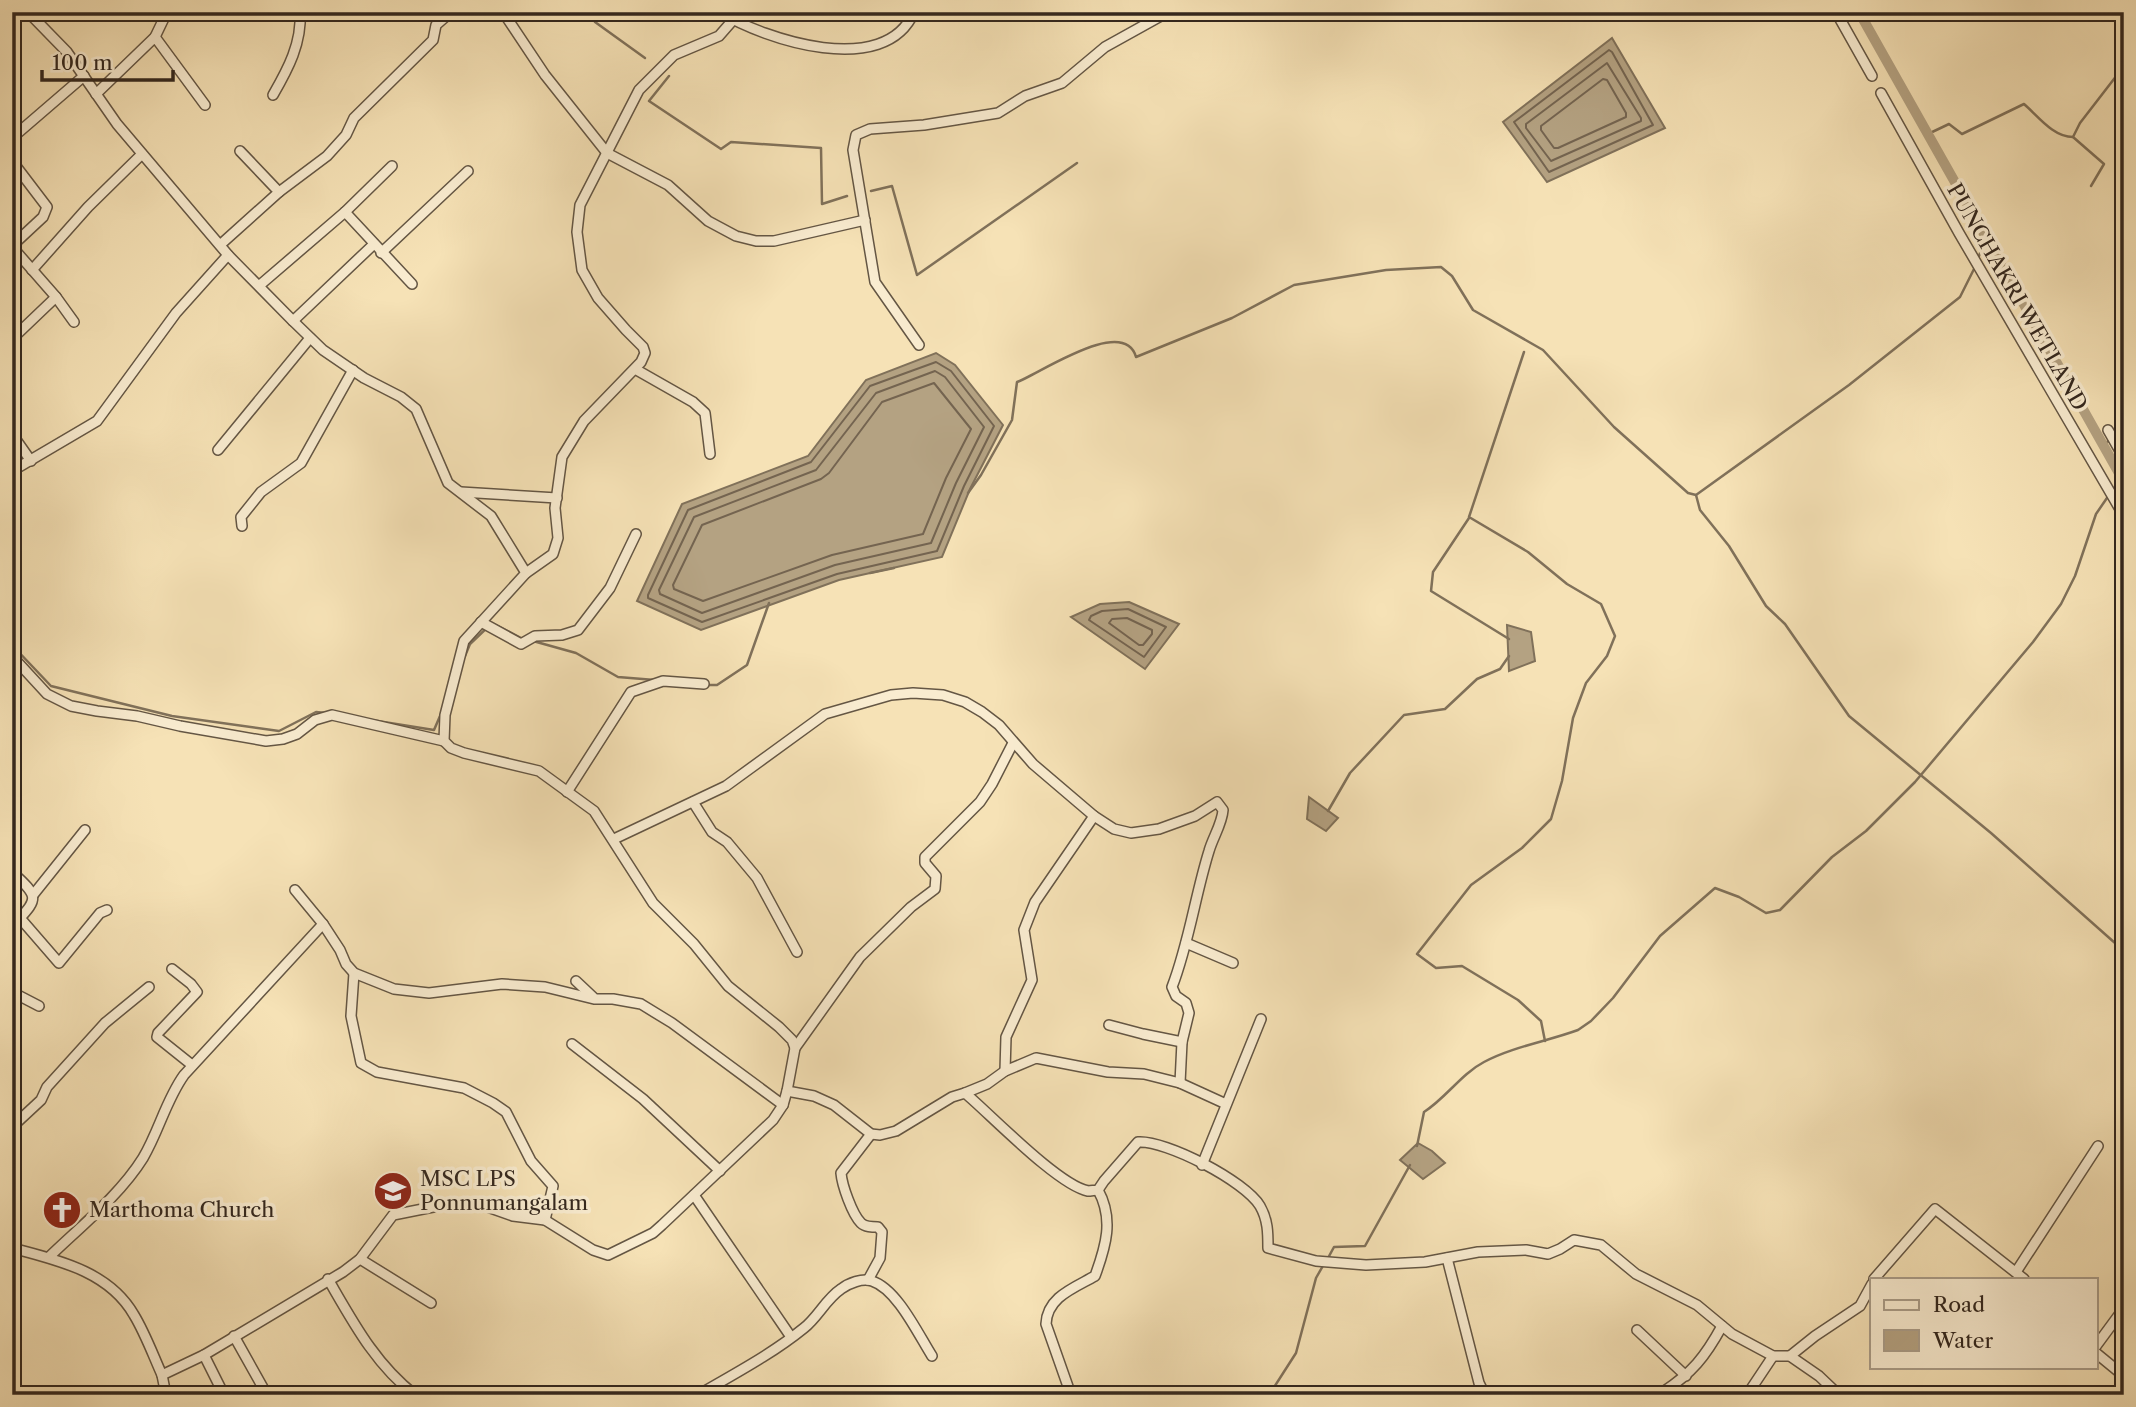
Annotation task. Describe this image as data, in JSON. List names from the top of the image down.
{
  "streets": {
    "street": ["PUNCHAKRI WETLAND"]
  },
  "places": {
    "school or university": ["MSC LPS Ponnumangalam"],
    "church": ["Marthoma Church"]
  },
  "legend": ["Road", "Water"],
  "scale_bar": "100 m"
}
